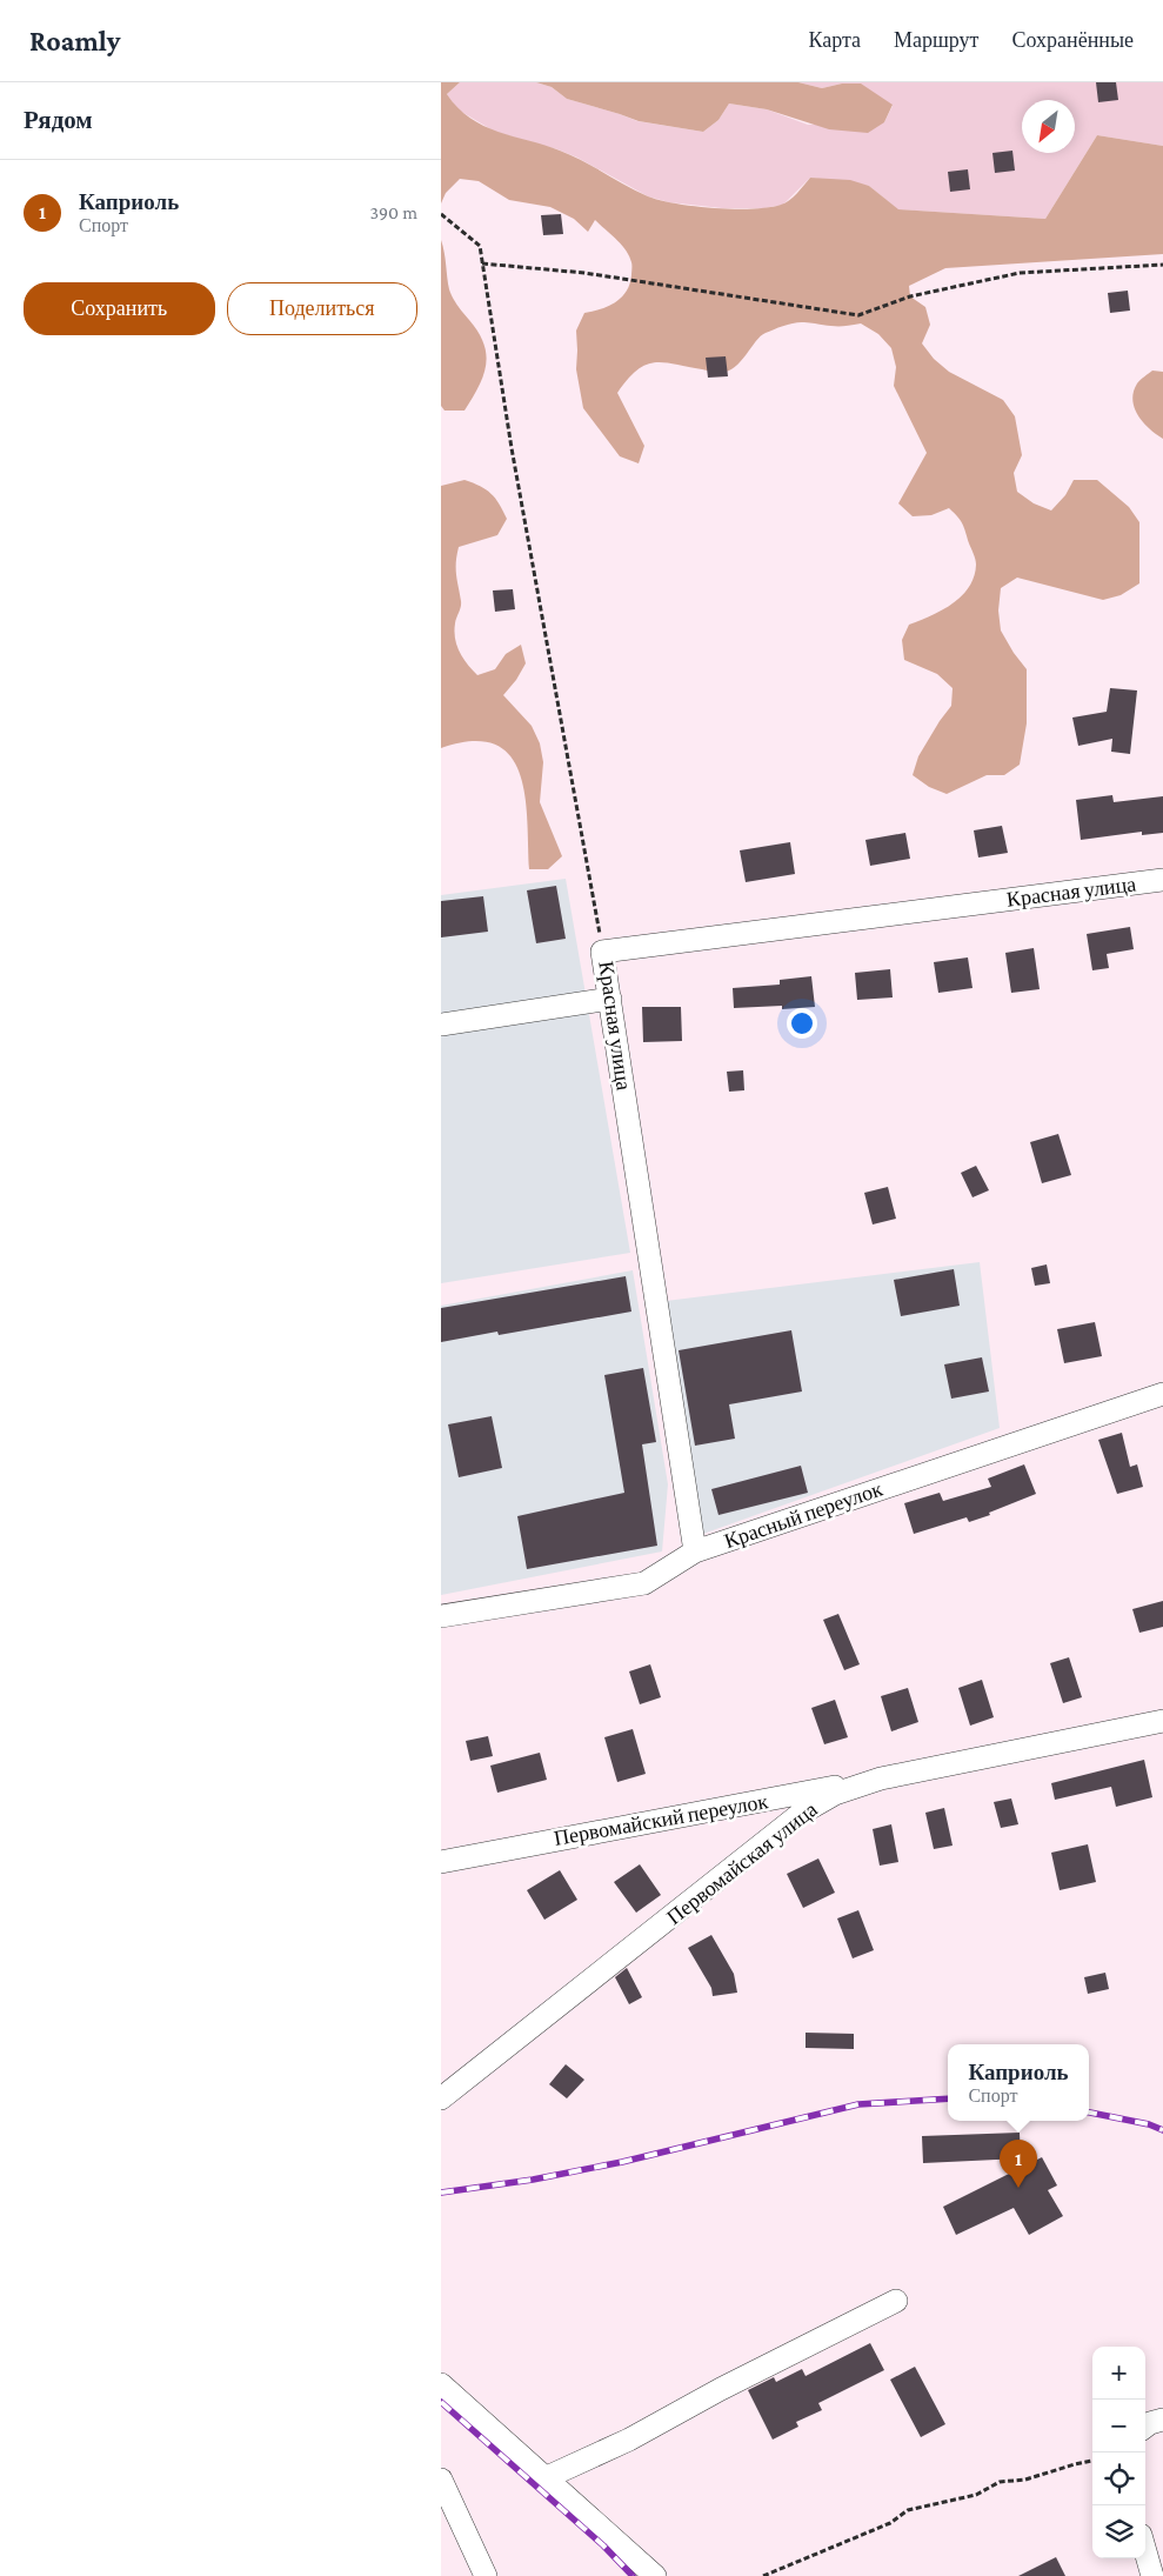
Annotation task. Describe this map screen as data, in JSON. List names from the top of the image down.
{
  "streets": {
    "street": [
      "Красная улица",
      "Красный переулок",
      "Первомайский переулок",
      "Первомайская улица"
    ]
  },
  "crossings": [
    ["Красная улица", "Красный переулок"],
    ["Первомайский переулок", "Первомайская улица"]
  ],
  "north": "bottom left",
  "page": {
    "header": "Roamly",
    "nav": ["Карта", "Маршрут", "Сохранённые"],
    "heading": "Рядом",
    "list": [
      {
        "mark": "1",
        "name": "Каприоль",
        "note": "Спорт",
        "value": "390 m"
      }
    ],
    "buttons": ["Сохранить", "Поделиться"],
    "popup": ["Каприоль", "Спорт"],
    "pins": "1",
    "map_buttons": ["+", "−"]
  }
}
